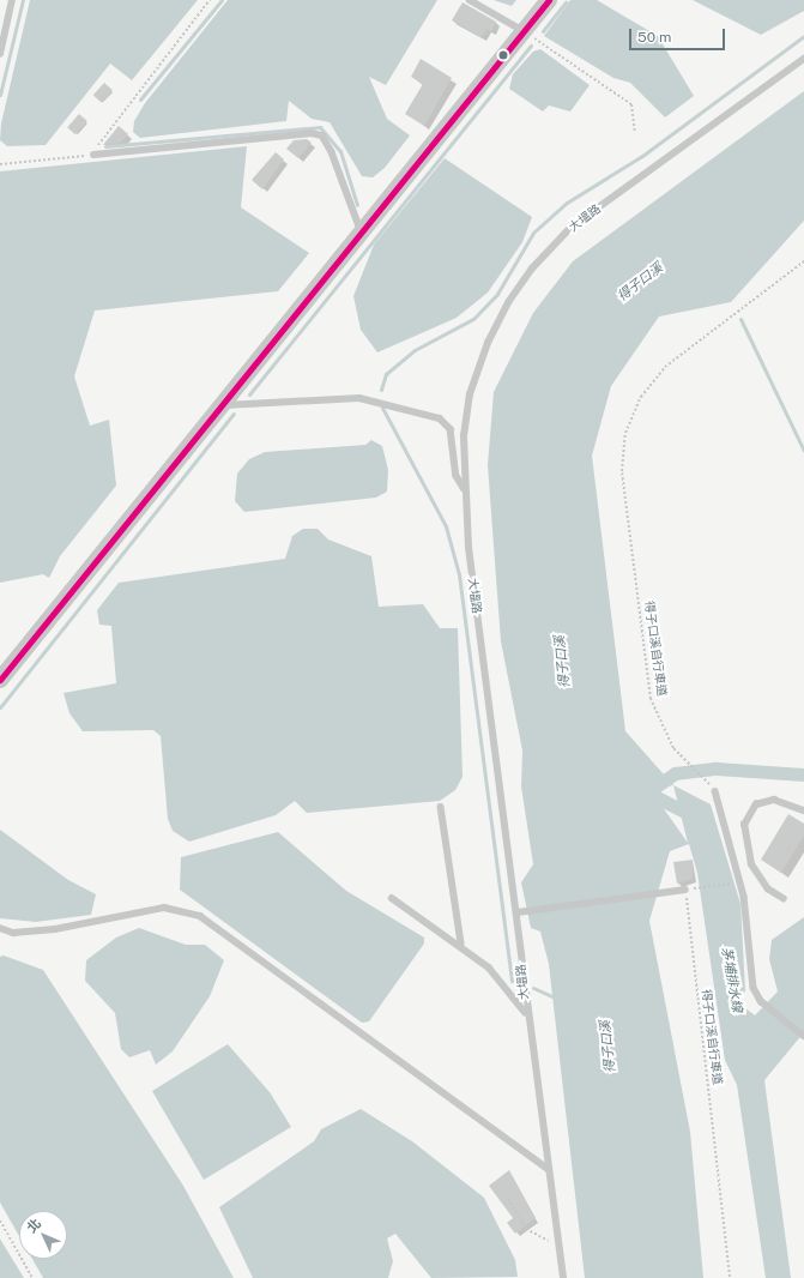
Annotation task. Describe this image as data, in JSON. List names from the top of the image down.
{
  "streets": {
    "lane": ["大塭路"],
    "path": ["得子口溪自行車道"]
  },
  "water": ["得子口溪", "茅埔排水線"],
  "scale_bar": "50 m",
  "north": "top left"
}
